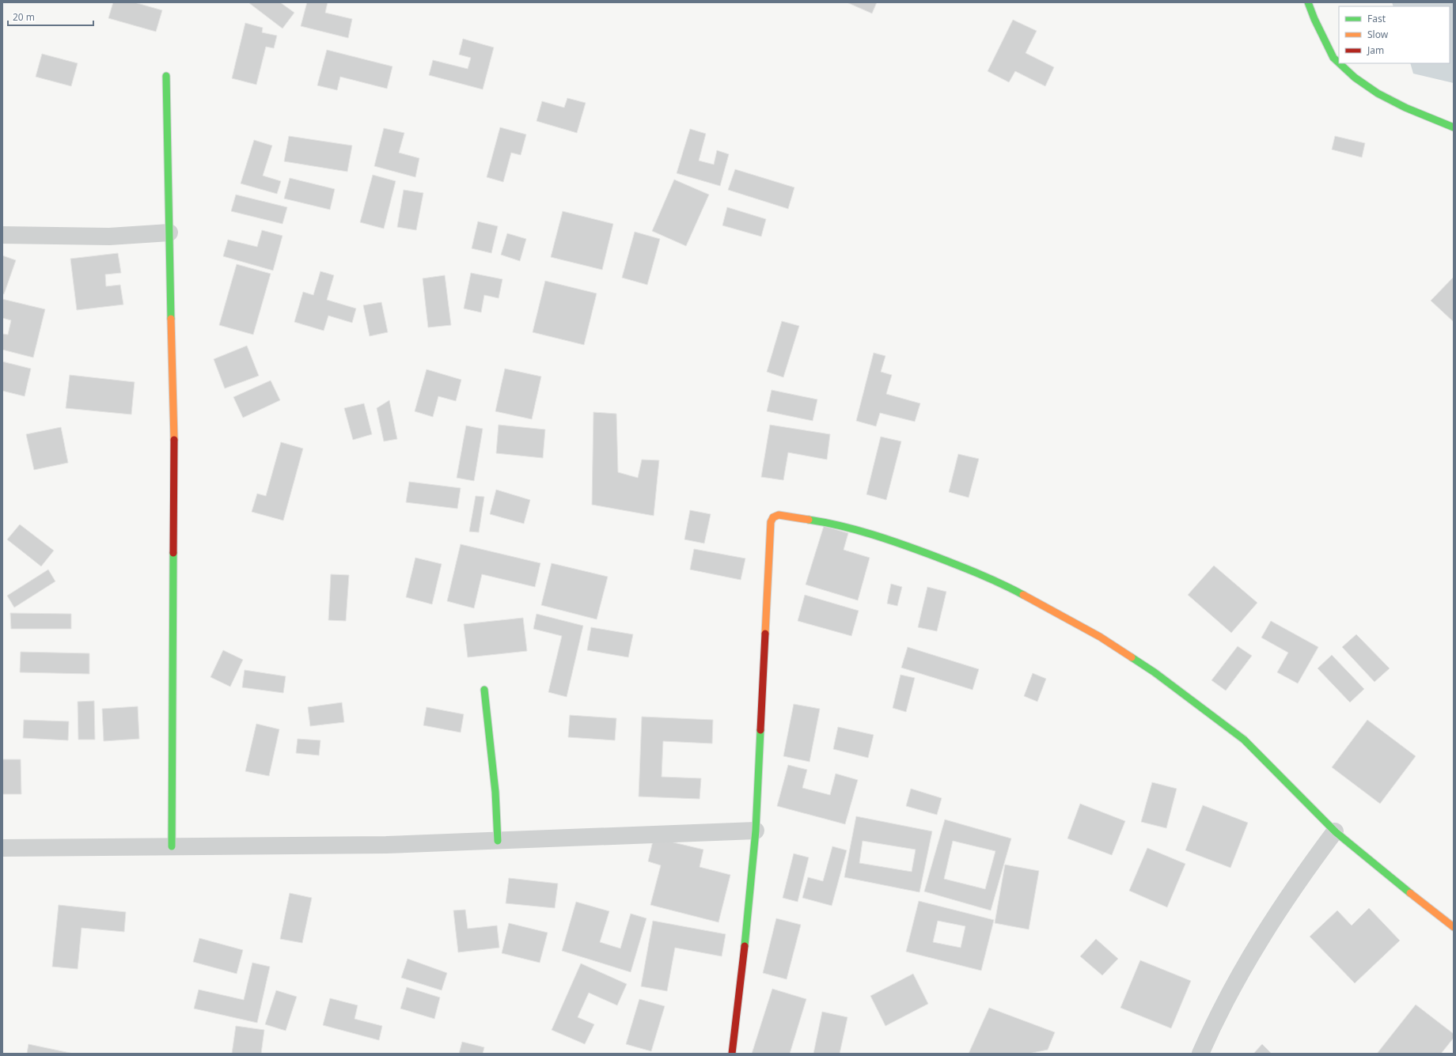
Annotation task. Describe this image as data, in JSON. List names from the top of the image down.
{
  "legend": ["Fast", "Slow", "Jam"],
  "scale_bar": "20 m"
}
